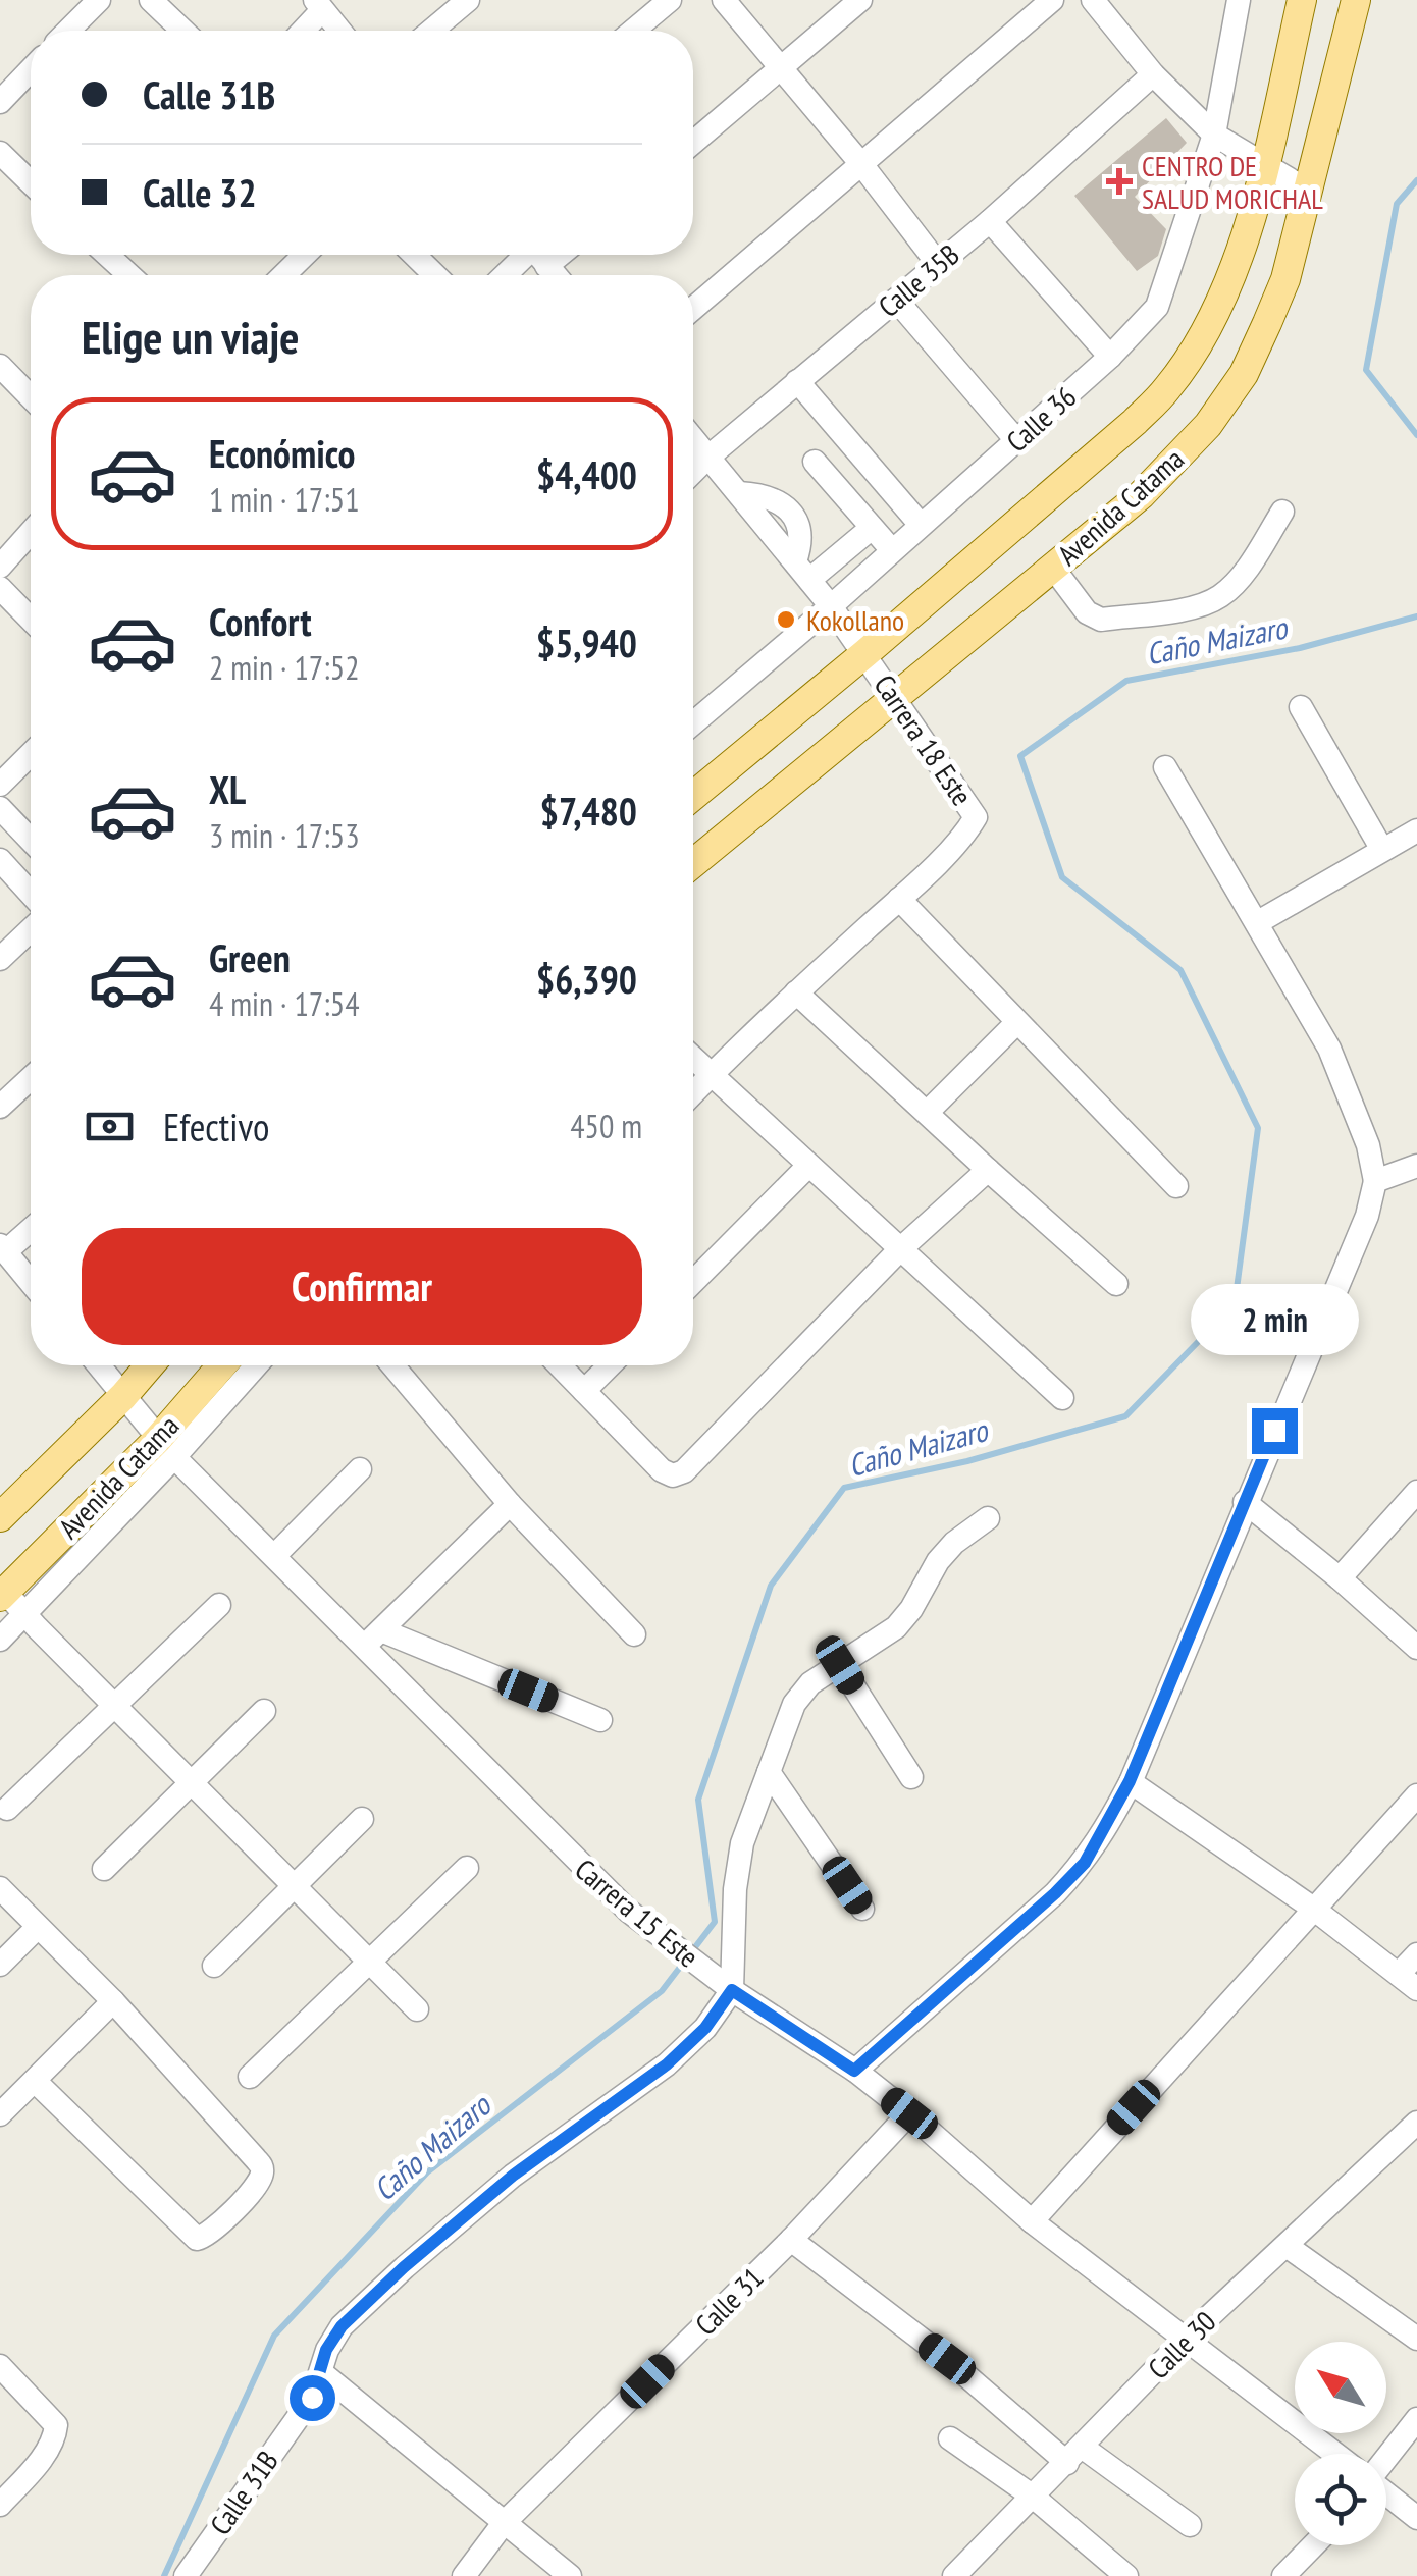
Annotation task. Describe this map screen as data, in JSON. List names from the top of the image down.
{
  "streets": {
    "main road": ["Avenida Catama"],
    "street": [
      "Calle 35B",
      "Calle 36",
      "Carrera 18 Este",
      "Carrera 15 Este",
      "Calle 31",
      "Calle 30",
      "Calle 31B"
    ]
  },
  "crossings": [
    ["Calle 35B", "Carrera 18 Este"],
    ["Calle 36", "Carrera 18 Este"],
    ["Avenida Catama", "Carrera 18 Este"],
    ["Avenida Catama", "Carrera 15 Este"],
    ["Carrera 15 Este", "Calle 31"],
    ["Carrera 15 Este", "Calle 30"],
    ["Carrera 15 Este", "Calle 31B"]
  ],
  "water": ["Caño Maizaro"],
  "places": {
    "health": ["CENTRO DE SALUD MORICHAL"],
    "other": ["Kokollano"]
  },
  "north": "top left",
  "page": {
    "banner": ["Calle 31B", "Calle 32"],
    "heading": "Elige un viaje",
    "list": [
      {
        "name": "Económico",
        "note": "1 min · 17:51",
        "value": "$4,400"
      },
      {
        "name": "Confort",
        "note": "2 min · 17:52",
        "value": "$5,940"
      },
      {
        "name": "XL",
        "note": "3 min · 17:53",
        "value": "$7,480"
      },
      {
        "name": "Green",
        "note": "4 min · 17:54",
        "value": "$6,390"
      }
    ],
    "pay": ["Efectivo", "450 m"],
    "buttons": "Confirmar",
    "bubble": "2 min"
  }
}
